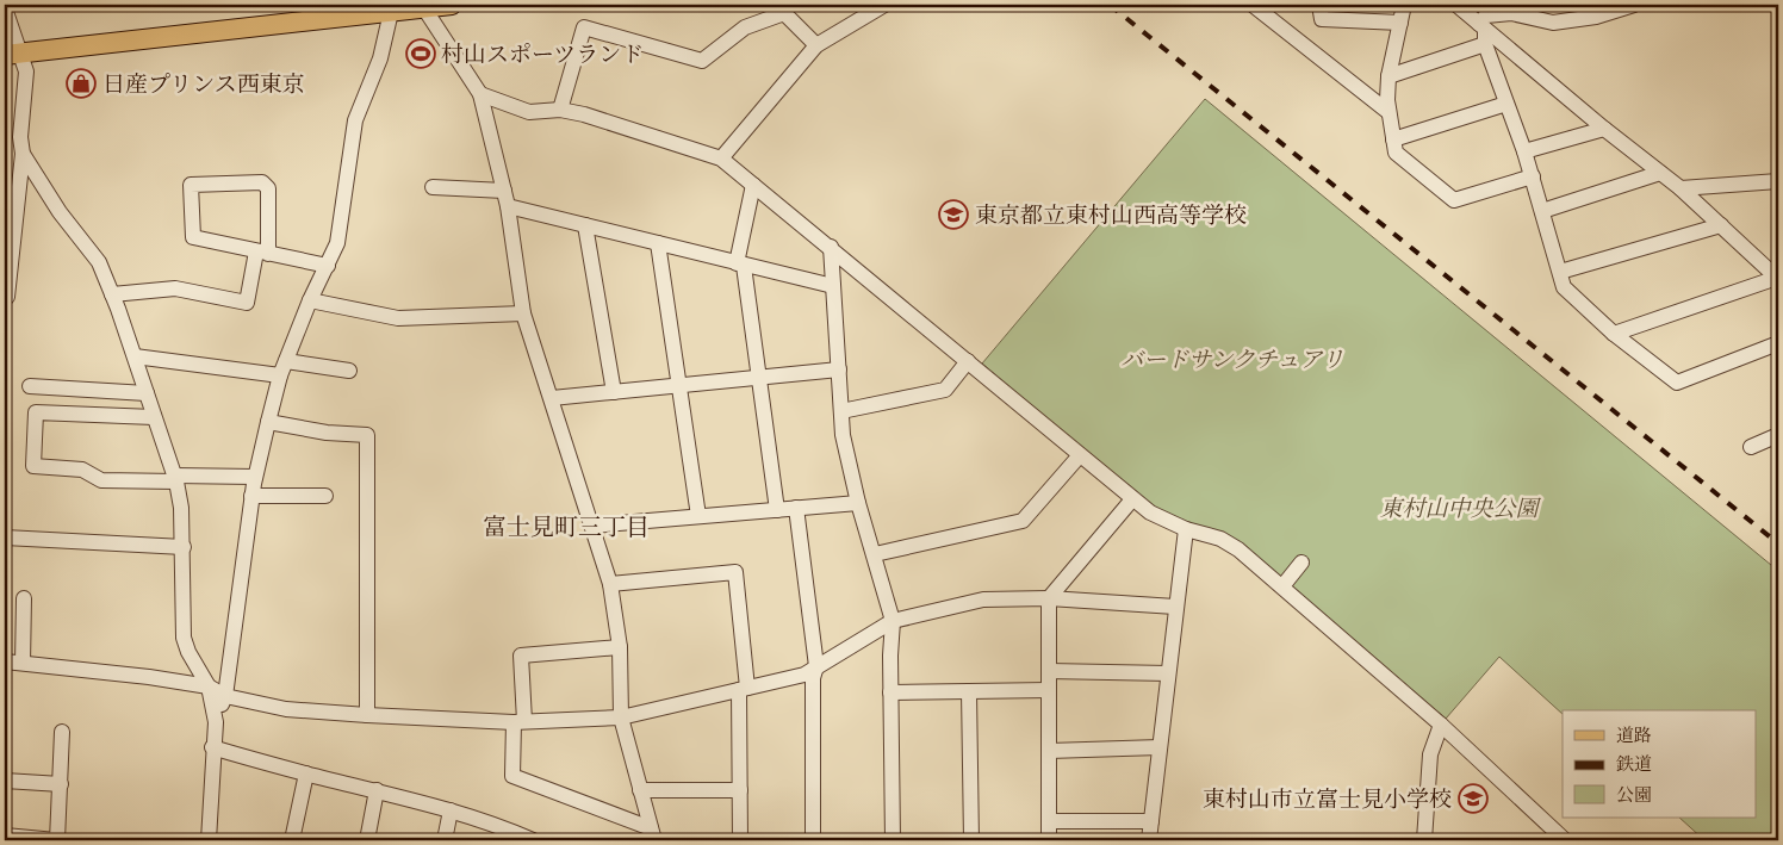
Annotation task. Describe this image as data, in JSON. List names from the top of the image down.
{
  "districts": ["富士見町三丁目"],
  "parks": ["バードサンクチュアリ", "東村山中央公園"],
  "places": {
    "sports": ["村山スポーツランド"],
    "shop": ["日産プリンス西東京"],
    "school or university": ["東京都立東村山西高等学校", "東村山市立富士見小学校"]
  },
  "legend": ["道路", "鉄道", "公園"]
}
